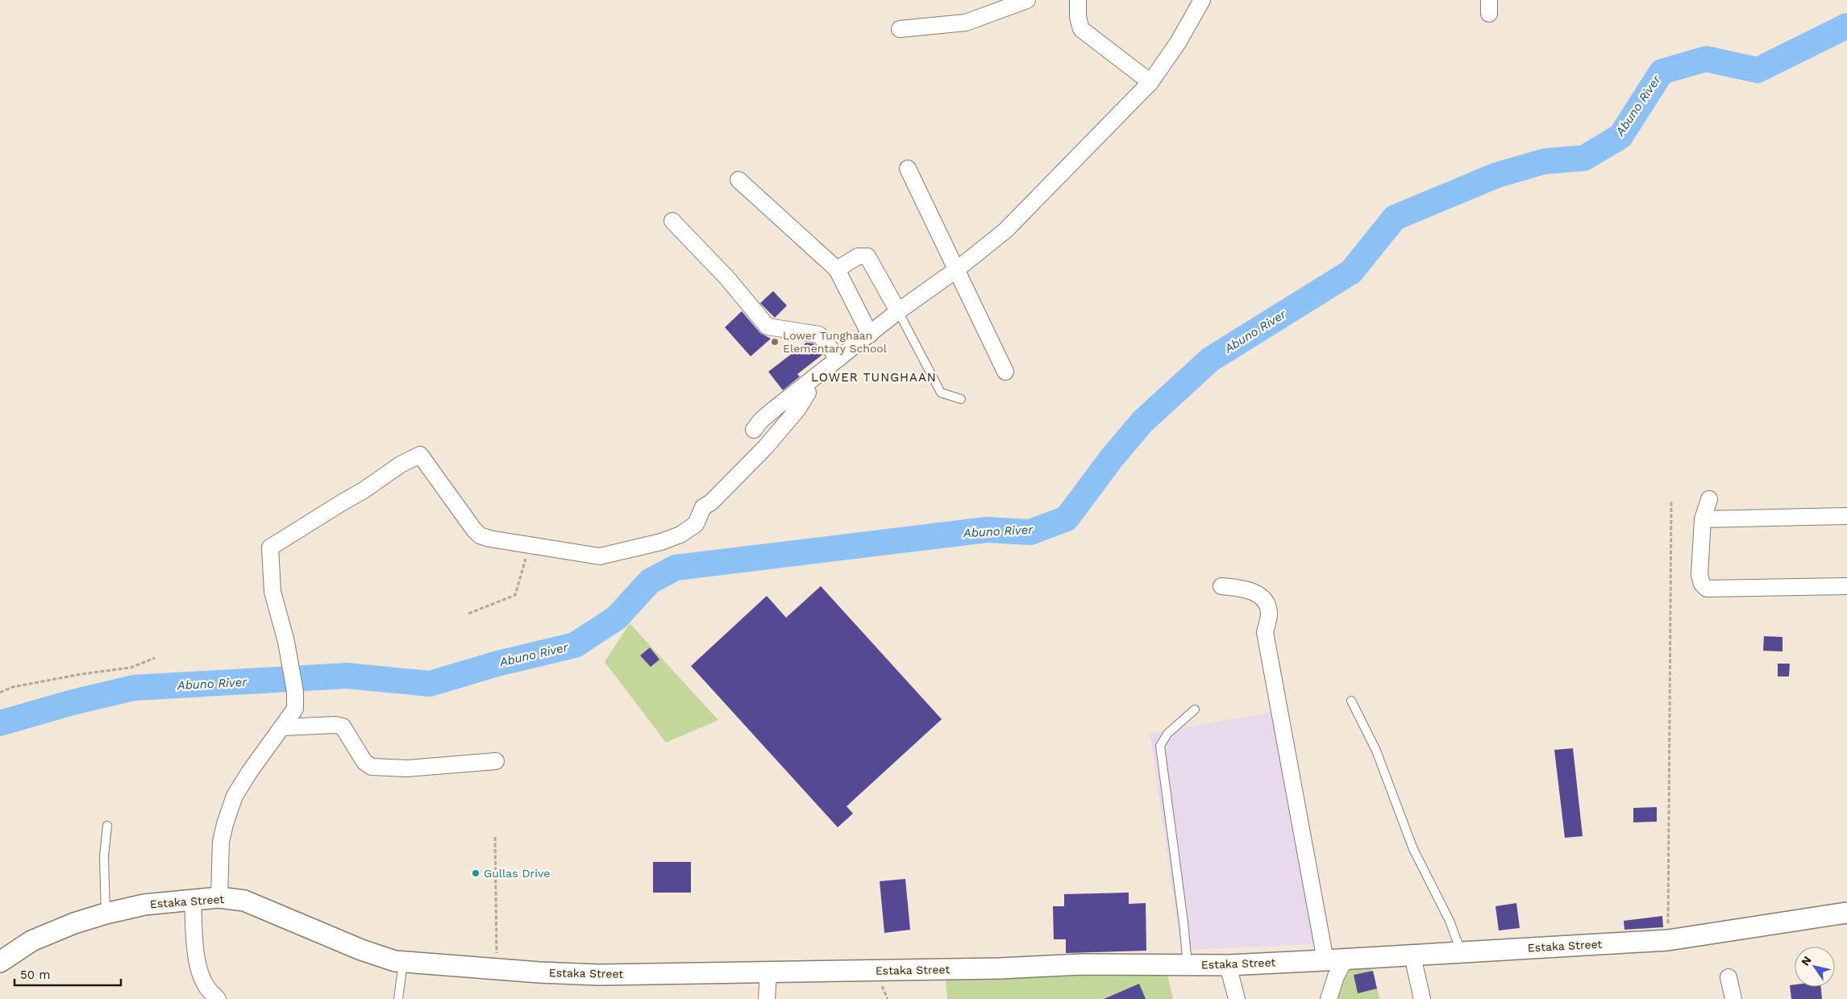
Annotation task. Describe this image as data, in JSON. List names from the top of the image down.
{
  "streets": {
    "street": ["Estaka Street"]
  },
  "districts": ["LOWER TUNGHAAN"],
  "water": ["Abuno River"],
  "places": ["Lower Tunghaan Elementary School", "Gullas Drive"],
  "scale_bar": "50 m",
  "north": "top left"
}
